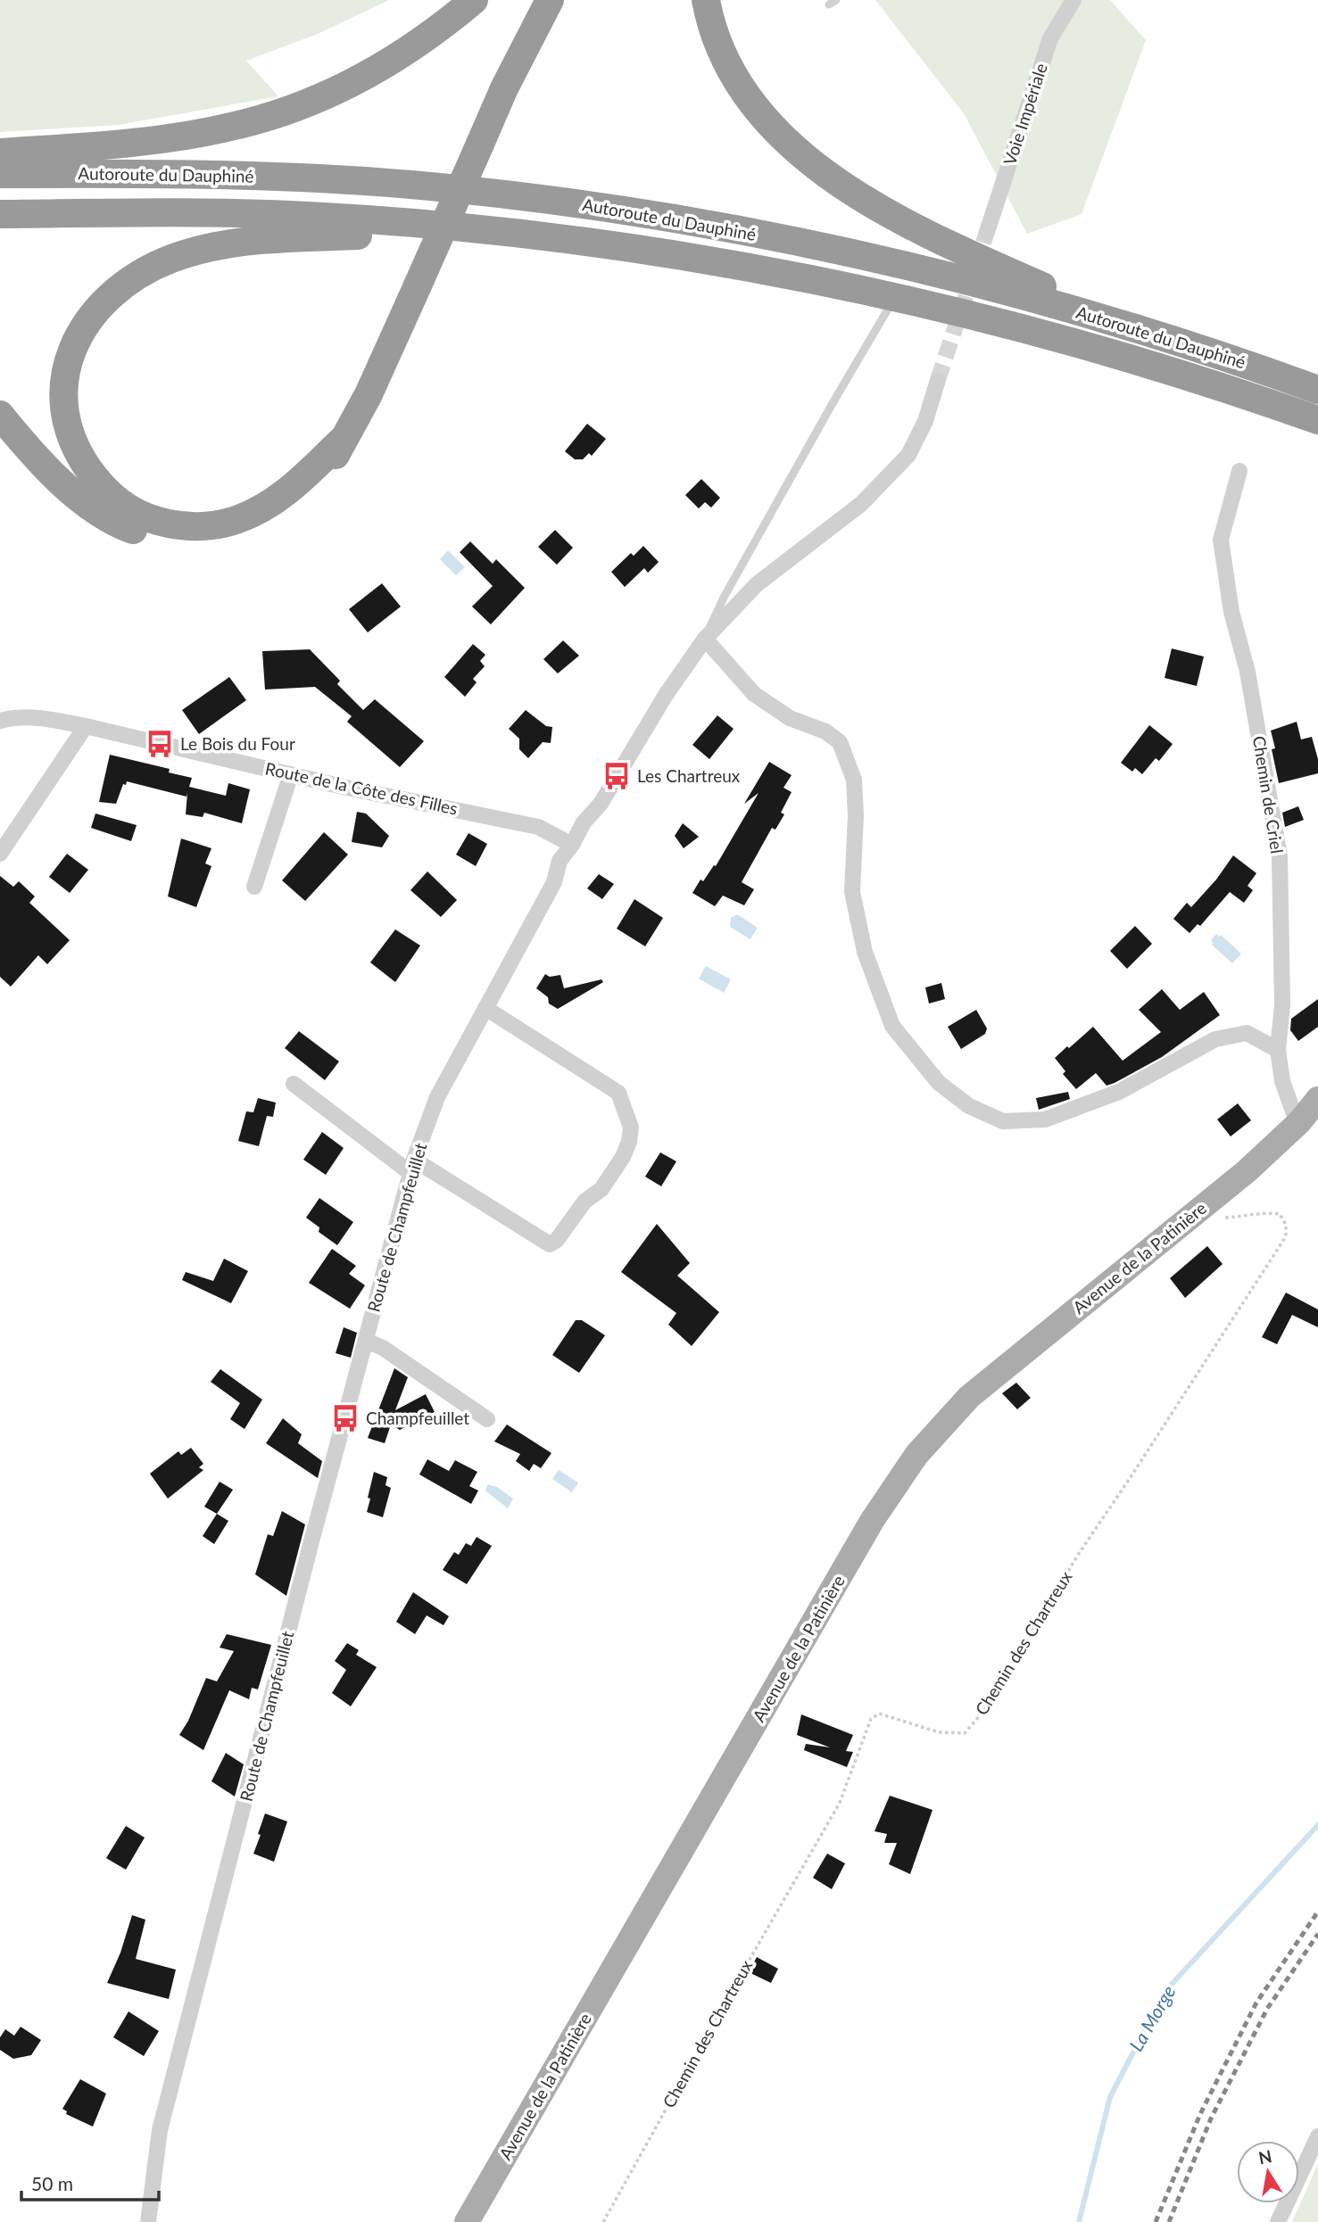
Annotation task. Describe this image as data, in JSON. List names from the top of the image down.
{
  "streets": {
    "highway": ["Autoroute du Dauphiné"],
    "main road": ["Avenue de la Patinière"],
    "street": [
      "Voie Impériale",
      "Route de la Côte des Filles",
      "Chemin de Criel",
      "Route de Champfeuillet"
    ],
    "path": ["Chemin des Chartreux"]
  },
  "crossings": [
    ["Route de la Côte des Filles", "Route de Champfeuillet"],
    ["Chemin de Criel", "Avenue de la Patinière"],
    ["Avenue de la Patinière", "Chemin des Chartreux"]
  ],
  "water": ["La Morge"],
  "places": {
    "bus stop": ["Le Bois du Four", "Les Chartreux", "Champfeuillet"]
  },
  "scale_bar": "50 m",
  "north": "top"
}
